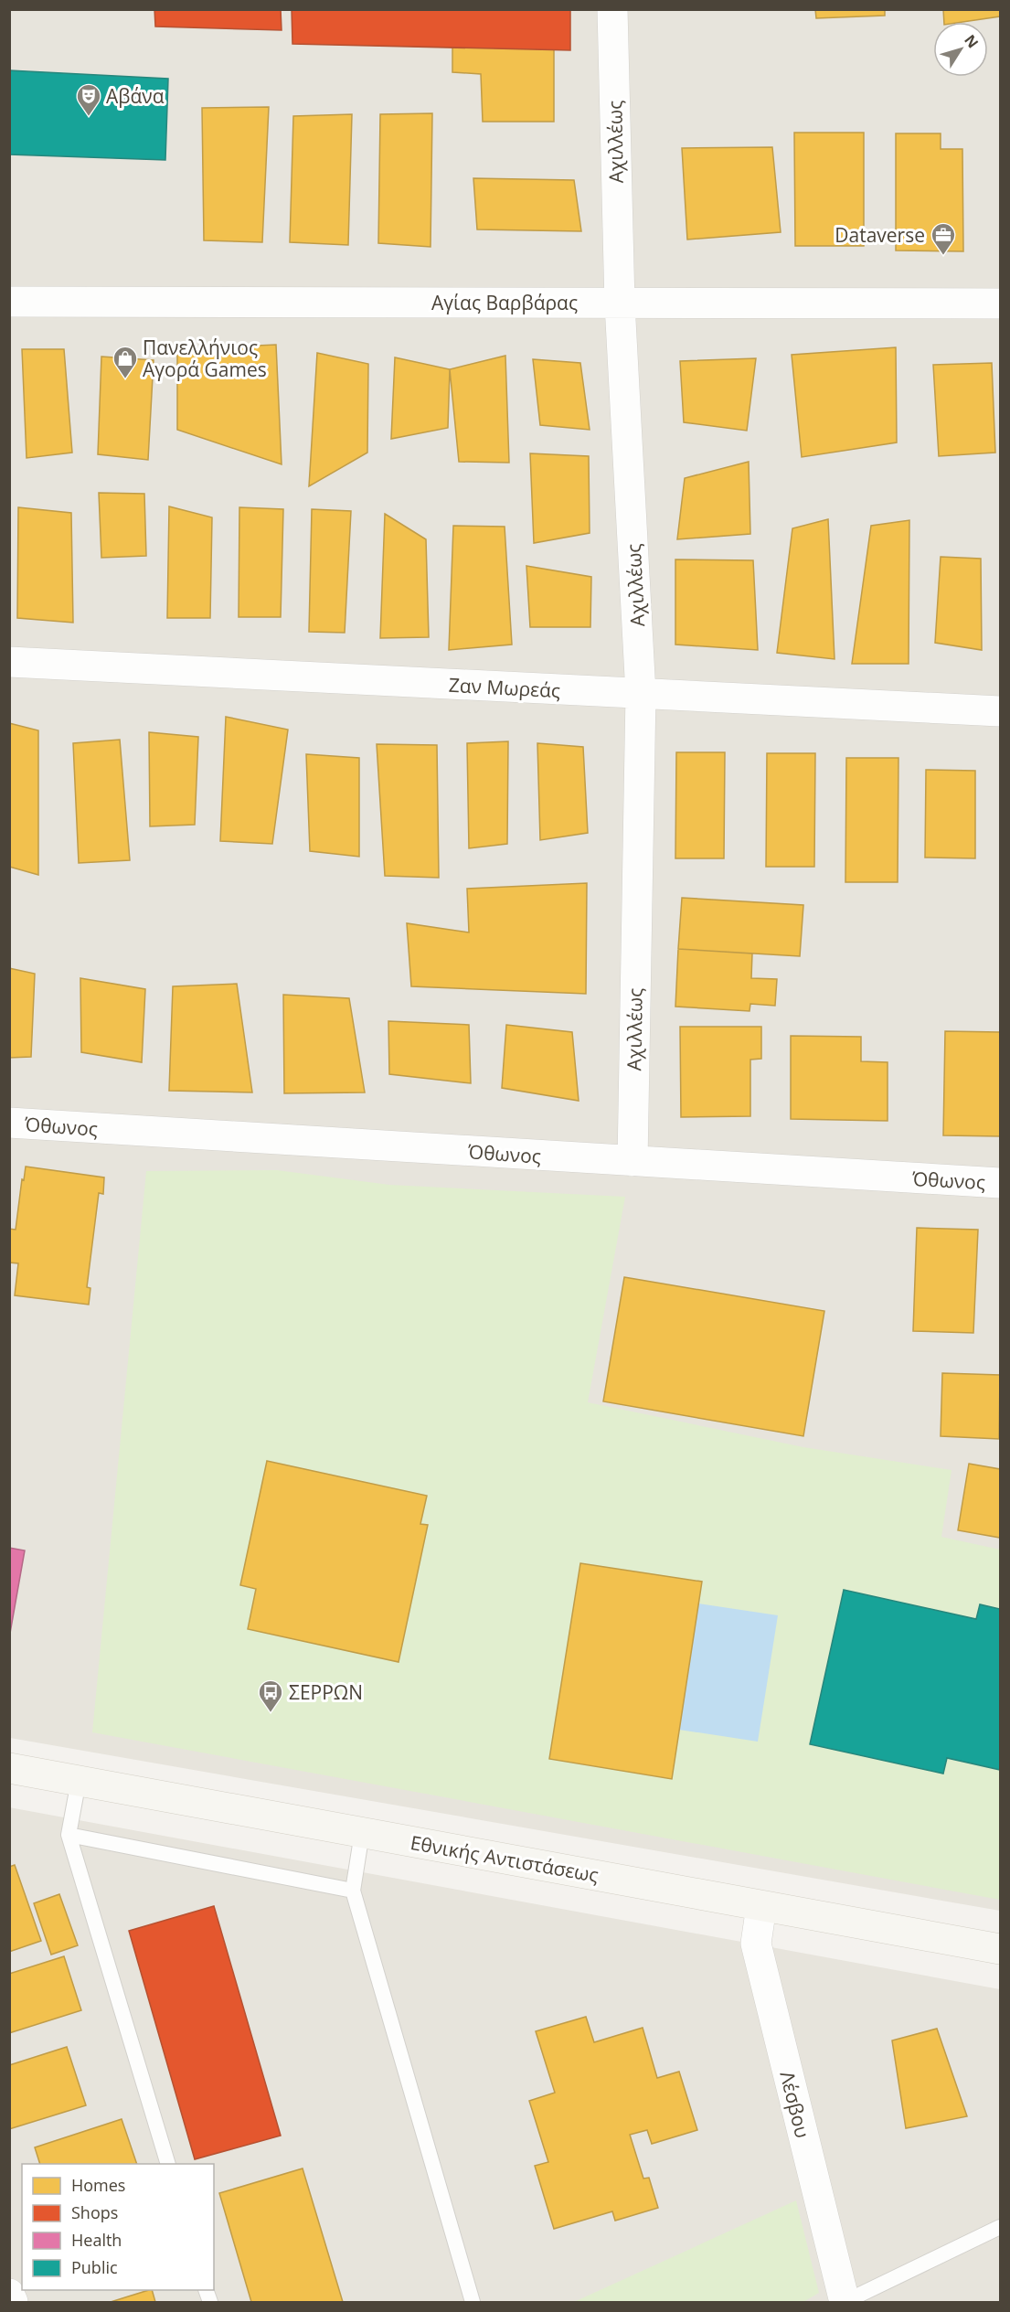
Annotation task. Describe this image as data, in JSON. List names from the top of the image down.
{
  "streets": {
    "main road": ["Εθνικής Αντιστάσεως"],
    "street": [
      "Αχιλλέως",
      "Αγίας Βαρβάρας",
      "Ζαν Μωρεάς",
      "Όθωνος",
      "Λέσβου"
    ]
  },
  "crossings": [
    ["Αχιλλέως", "Αγίας Βαρβάρας"],
    ["Αχιλλέως", "Ζαν Μωρεάς"],
    ["Αχιλλέως", "Όθωνος"],
    ["Εθνικής Αντιστάσεως", "Λέσβου"]
  ],
  "places": {
    "theatre": ["Αβάνα"],
    "office": ["Dataverse"],
    "shop": ["Πανελλήνιος Αγορά Games"],
    "bus stop": ["ΣΕΡΡΩΝ"]
  },
  "legend": [
    "Homes",
    "Shops",
    "Health",
    "Public"
  ],
  "north": "top right"
}
